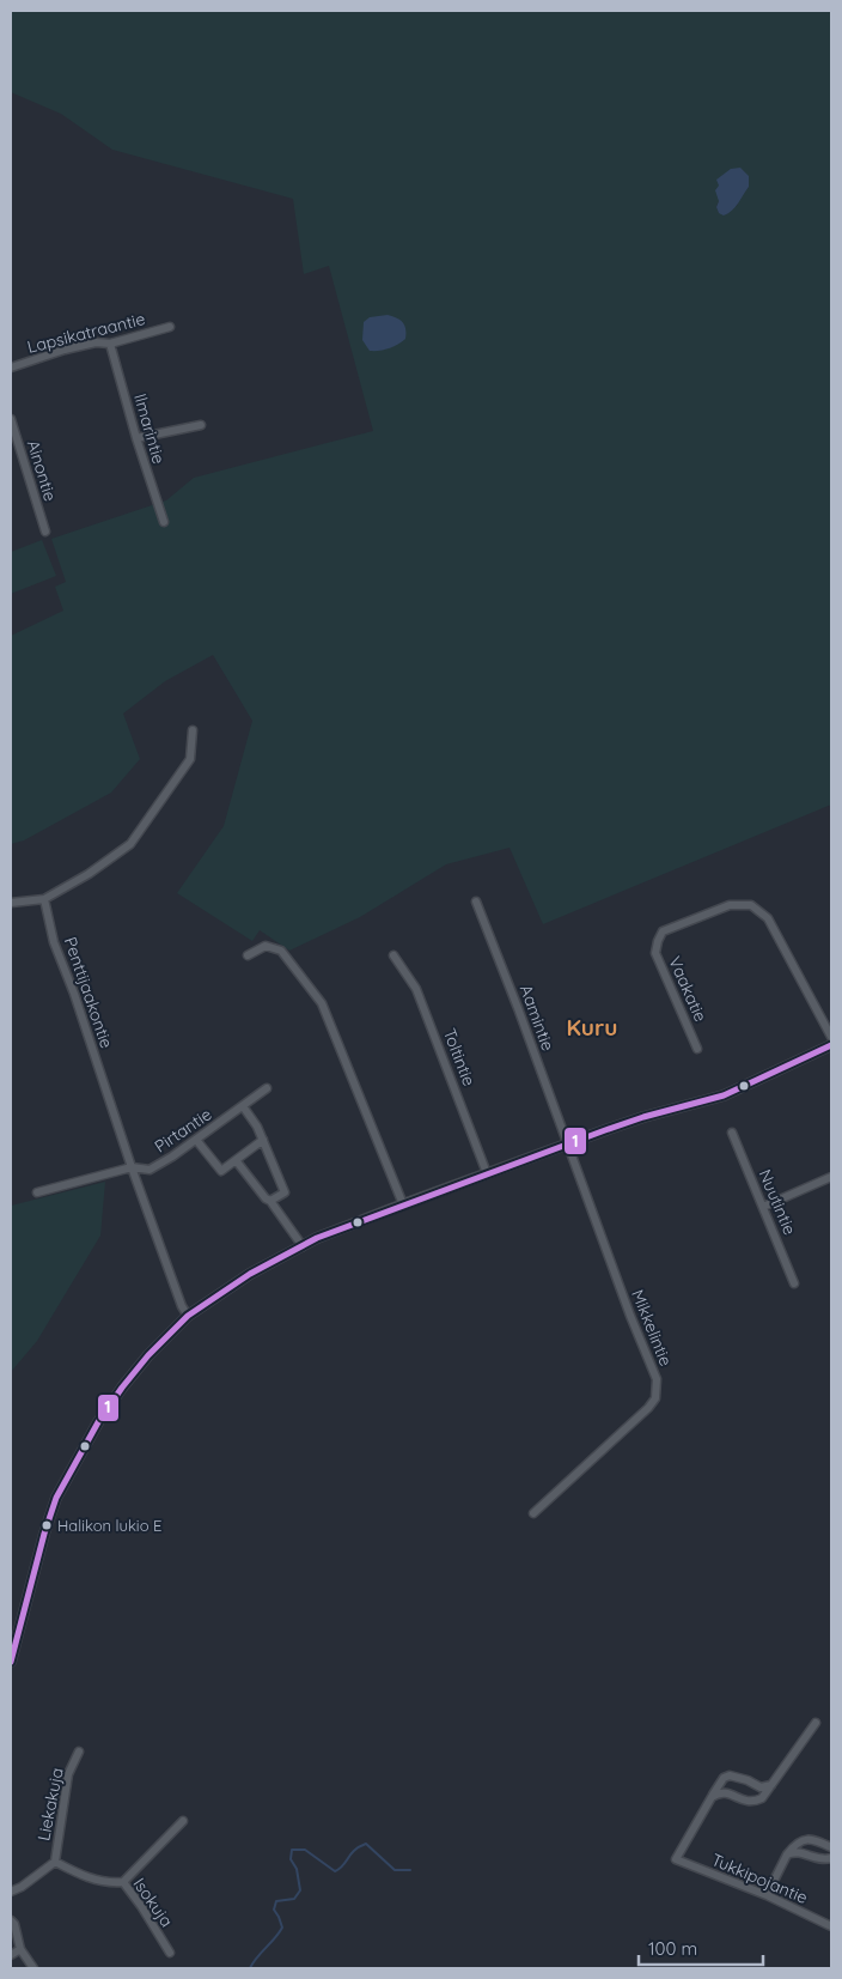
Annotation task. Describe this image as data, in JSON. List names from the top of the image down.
{
  "streets": {
    "street": [
      "Lapsikatraantie",
      "Ilmarintie",
      "Ainontie",
      "Vaakatie",
      "Penttijaakontie",
      "Aamintie",
      "Toltintie",
      "Pirtantie",
      "Nuutintie",
      "Mikkelintie",
      "Liekakuja",
      "Tukkipojantie",
      "Isokuja"
    ]
  },
  "crossings": [
    ["Lapsikatraantie", "Ilmarintie"],
    ["Penttijaakontie", "Pirtantie"],
    ["Aamintie", "Mikkelintie"],
    ["Liekakuja", "Isokuja"]
  ],
  "districts": ["Kuru"],
  "places": ["Halikon lukio E"],
  "lines": ["transit line 1"],
  "scale_bar": "100 m"
}
